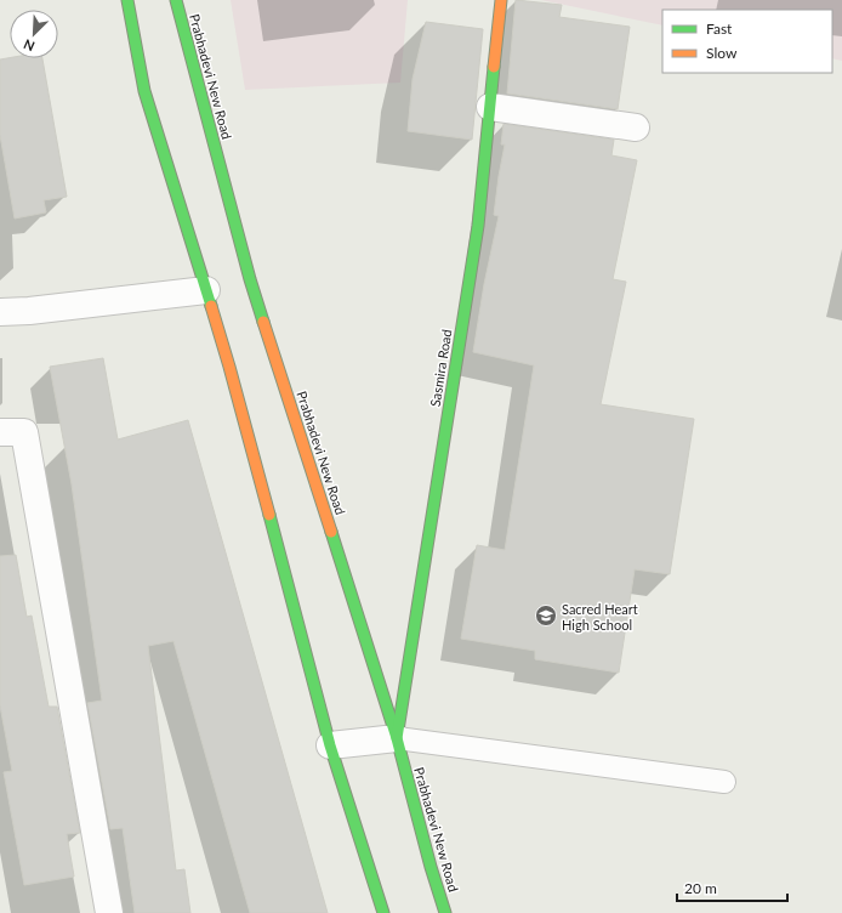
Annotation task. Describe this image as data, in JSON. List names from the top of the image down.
{
  "streets": {
    "main road": ["Prabhadevi New Road", "Sasmira Road"]
  },
  "crossings": [
    ["Prabhadevi New Road", "Sasmira Road"]
  ],
  "places": {
    "school or university": ["Sacred Heart High School"]
  },
  "legend": ["Fast", "Slow"],
  "scale_bar": "20 m",
  "north": "bottom left"
}
